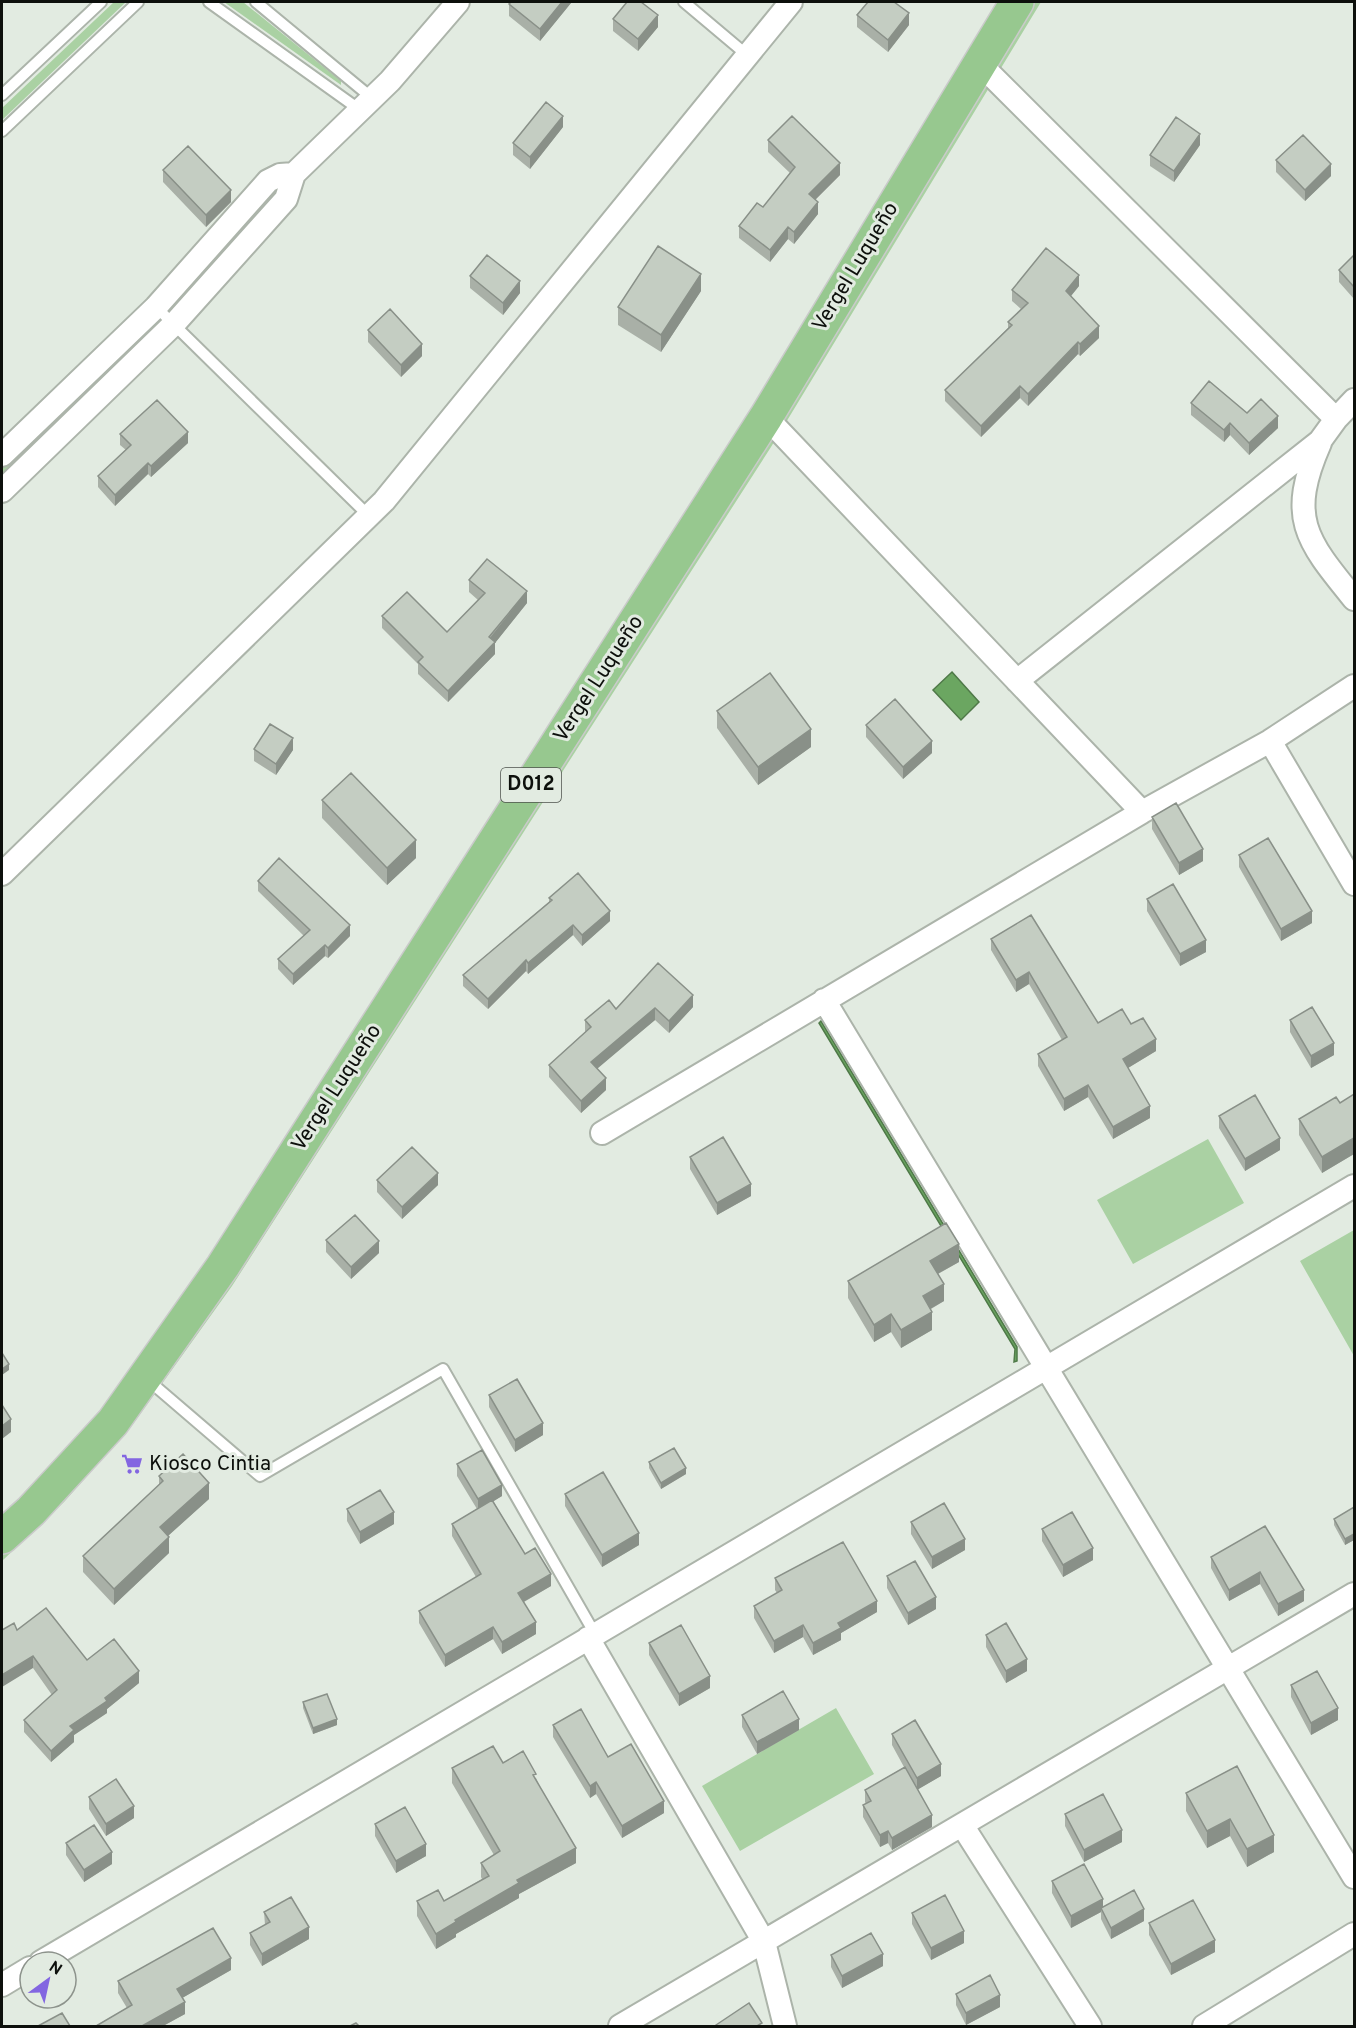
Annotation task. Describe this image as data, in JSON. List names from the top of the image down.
{
  "streets": {
    "main road": ["Vergel Luqueño", "D012"]
  },
  "places": {
    "supermarket": ["Kiosco Cintia"]
  },
  "north": "top right"
}
